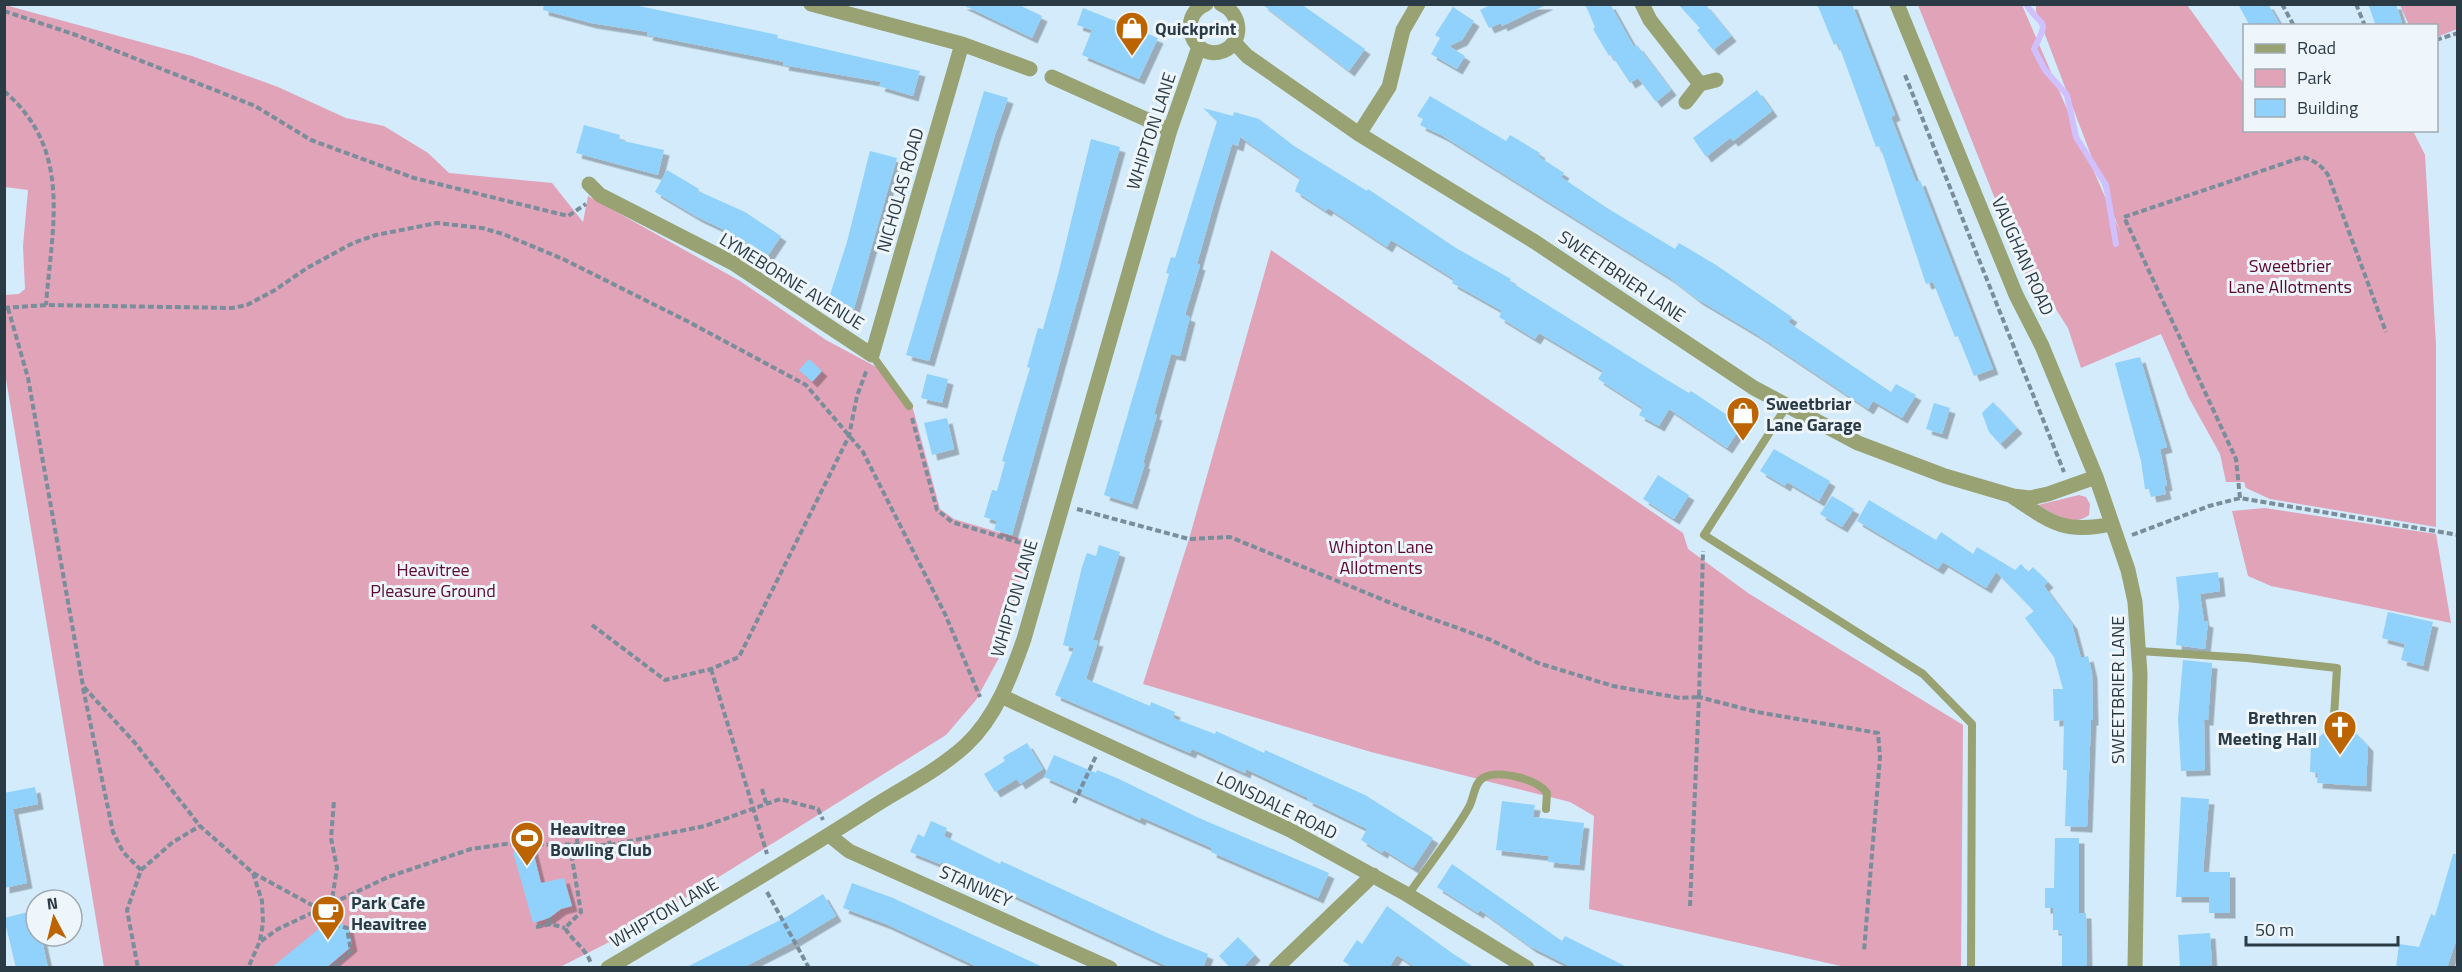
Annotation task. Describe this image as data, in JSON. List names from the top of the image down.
{
  "streets": {
    "street": [
      "WHIPTON LANE",
      "NICHOLAS ROAD",
      "VAUGHAN ROAD",
      "SWEETBRIER LANE",
      "LYMEBORNE AVENUE",
      "LONSDALE ROAD",
      "STANWEY"
    ]
  },
  "crossings": [
    ["WHIPTON LANE", "LONSDALE ROAD"],
    ["WHIPTON LANE", "STANWEY"],
    ["NICHOLAS ROAD", "LYMEBORNE AVENUE"],
    ["VAUGHAN ROAD", "SWEETBRIER LANE"]
  ],
  "parks": ["Sweetbrier Lane Allotments", "Whipton Lane Allotments", "Heavitree Pleasure Ground"],
  "places": {
    "shop": ["Quickprint", "Sweetbriar Lane Garage"],
    "church": ["Brethren Meeting Hall"],
    "sports": ["Heavitree Bowling Club"],
    "cafe": ["Park Cafe Heavitree"]
  },
  "legend": ["Road", "Park", "Building"],
  "scale_bar": "50 m",
  "north": "top"
}
